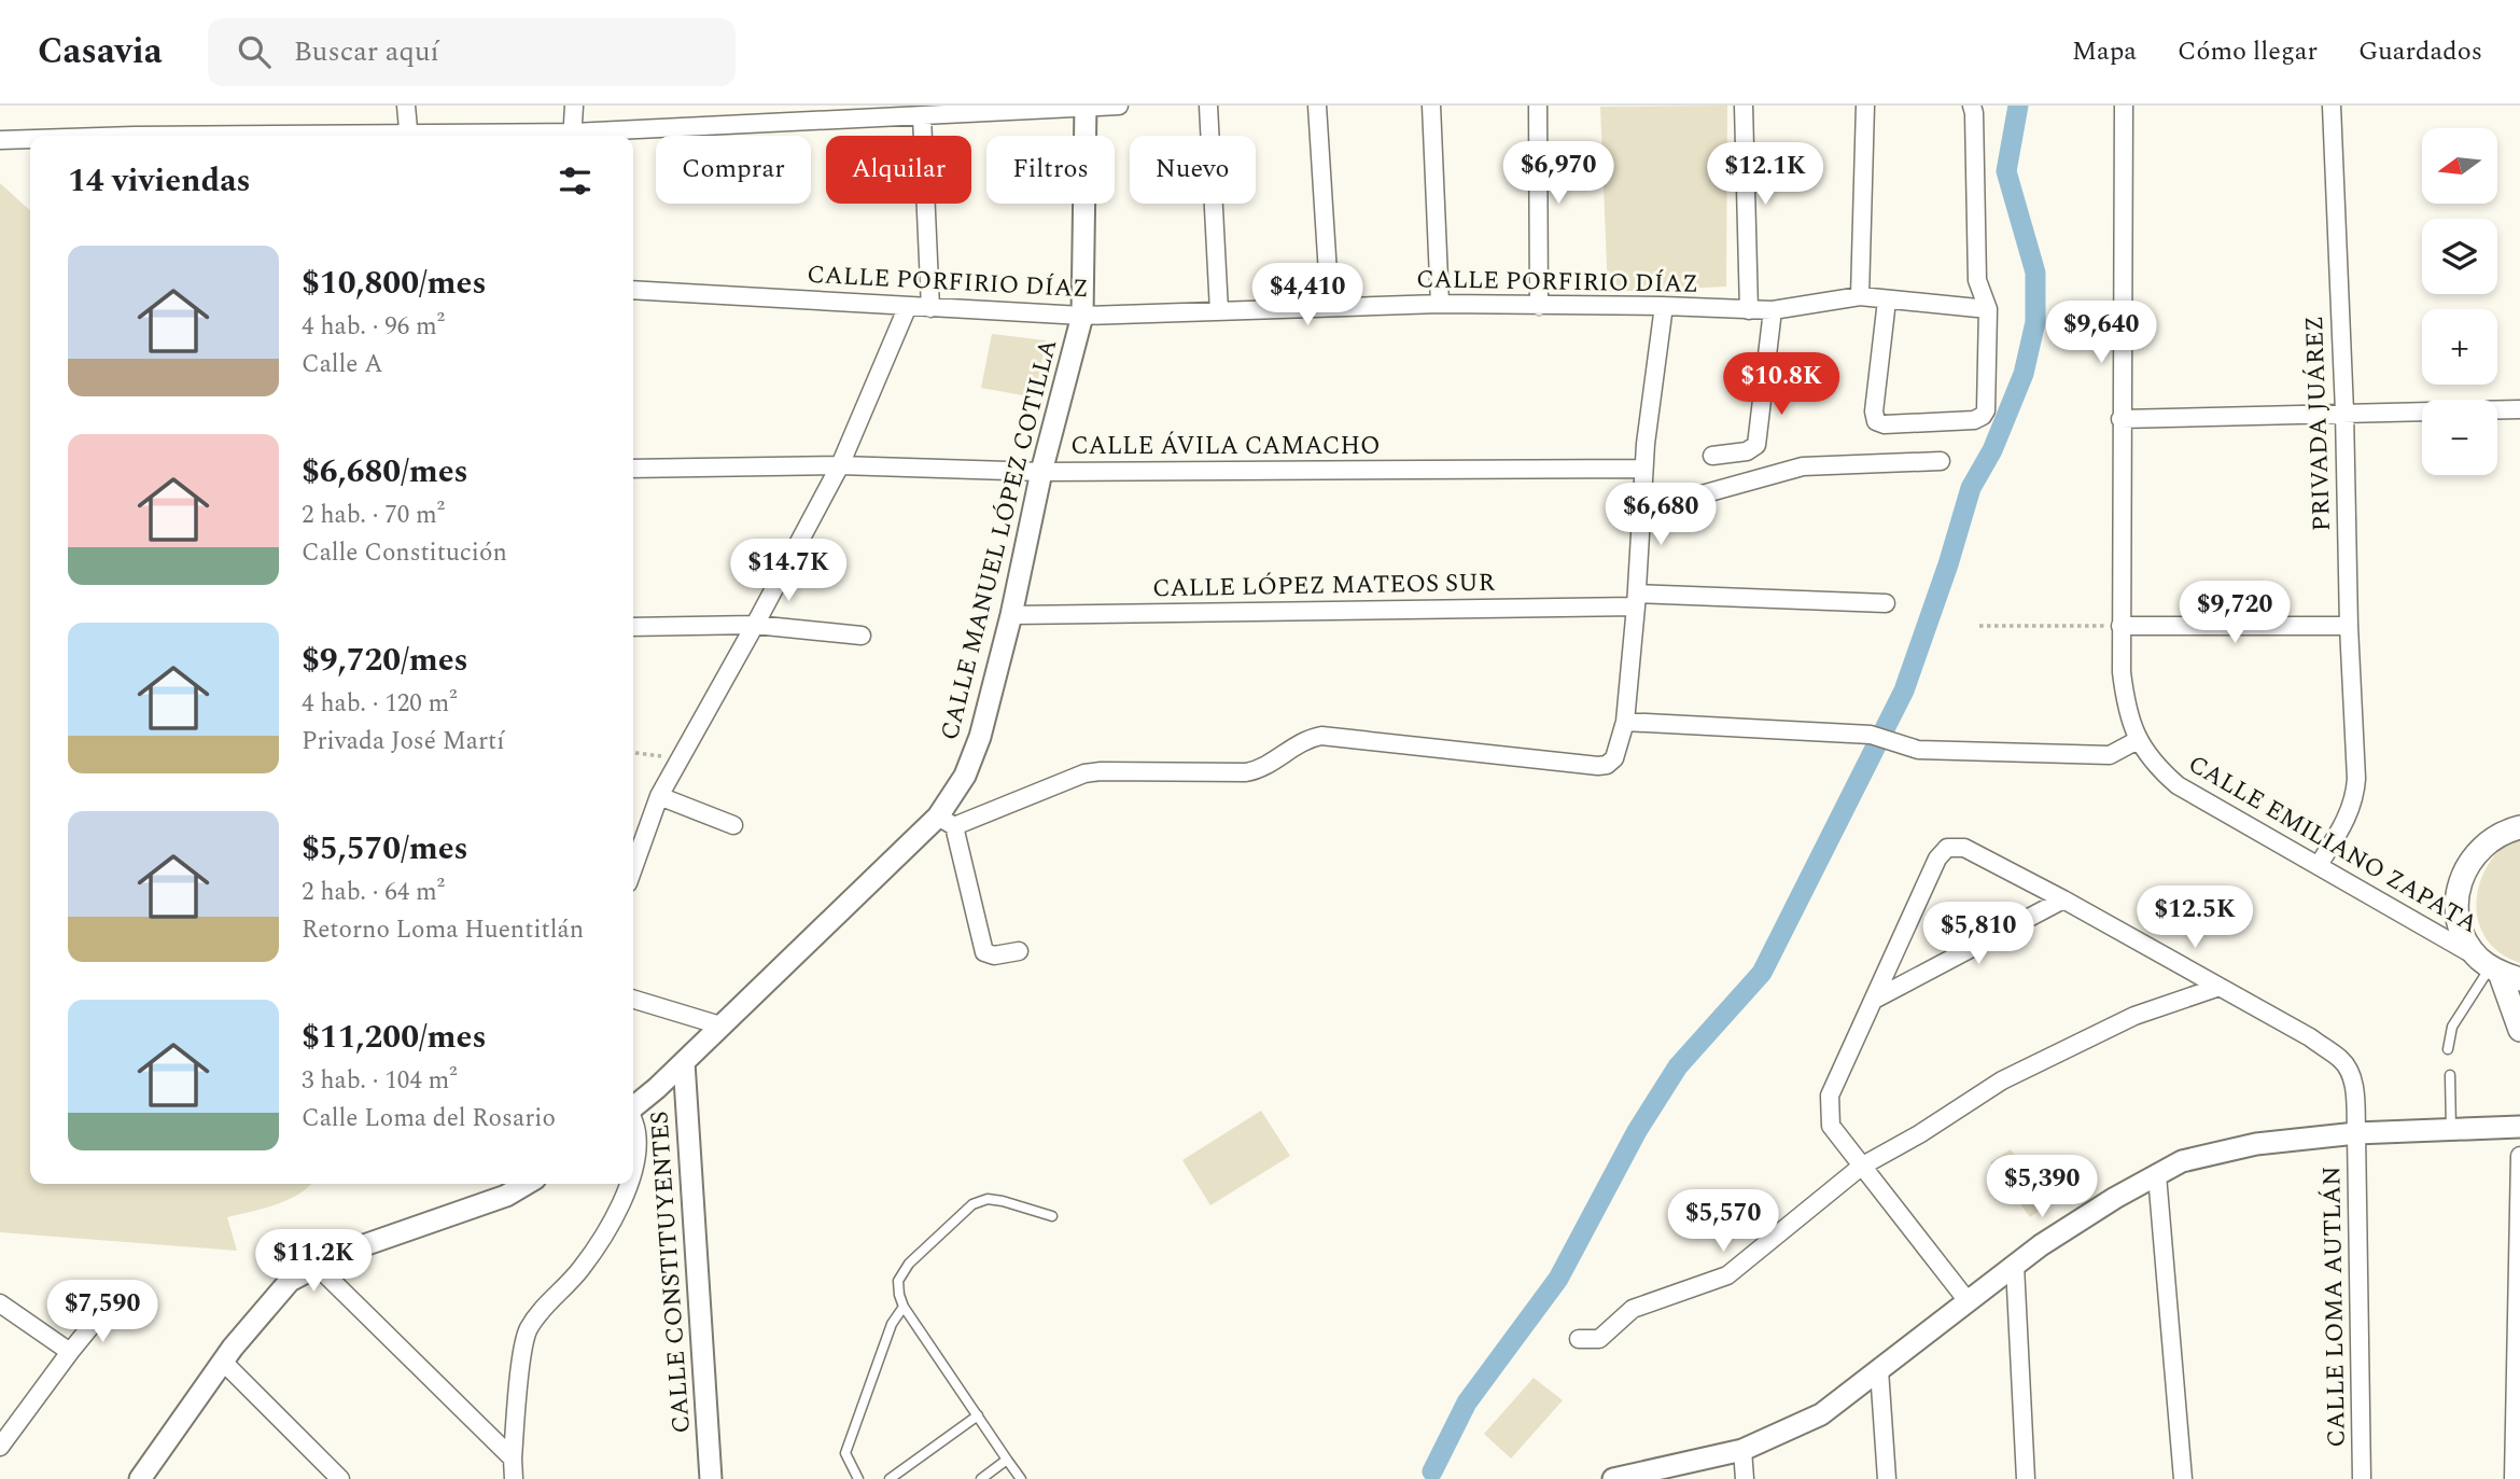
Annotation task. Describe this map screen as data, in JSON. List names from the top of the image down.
{
  "streets": {
    "street": [
      "CALLE PORFIRIO DÍAZ",
      "PRIVADA JUÁREZ",
      "CALLE ÁVILA CAMACHO",
      "CALLE MANUEL LÓPEZ COTILLA",
      "CALLE LÓPEZ MATEOS SUR",
      "CALLE EMILIANO ZAPATA",
      "CALLE CONSTITUYENTES",
      "CALLE LOMA AUTLÁN"
    ]
  },
  "crossings": [
    ["CALLE PORFIRIO DÍAZ", "CALLE MANUEL LÓPEZ COTILLA"],
    ["PRIVADA JUÁREZ", "CALLE EMILIANO ZAPATA"],
    ["CALLE ÁVILA CAMACHO", "CALLE MANUEL LÓPEZ COTILLA"],
    ["CALLE MANUEL LÓPEZ COTILLA", "CALLE LÓPEZ MATEOS SUR"],
    ["CALLE MANUEL LÓPEZ COTILLA", "CALLE CONSTITUYENTES"]
  ],
  "north": "left",
  "page": {
    "header": "Casavia",
    "search": "Buscar aquí",
    "nav": ["Mapa", "Cómo llegar", "Guardados"],
    "map_buttons": ["+", "−"],
    "chip": [
      "Comprar",
      "Alquilar",
      "Filtros",
      "Nuevo"
    ],
    "heading": "14 viviendas",
    "price": [
      "$6,970",
      "$12.1K",
      "$4,410",
      "$9,640",
      "$10.8K",
      "$6,680",
      "$14.7K",
      "$9,720",
      "$12.5K",
      "$5,810",
      "$5,390",
      "$5,570",
      "$11.2K",
      "$7,590"
    ],
    "list": [
      {
        "name": "$10,800/mes",
        "note": "4 hab. · 96 m² · Calle A"
      },
      {
        "name": "$6,680/mes",
        "note": "2 hab. · 70 m² · Calle Constitución"
      },
      {
        "name": "$9,720/mes",
        "note": "4 hab. · 120 m² · Privada José Martí"
      },
      {
        "name": "$5,570/mes",
        "note": "2 hab. · 64 m² · Retorno Loma Huentitlán"
      },
      {
        "name": "$11,200/mes",
        "note": "3 hab. · 104 m² · Calle Loma del Rosario"
      }
    ]
  }
}
